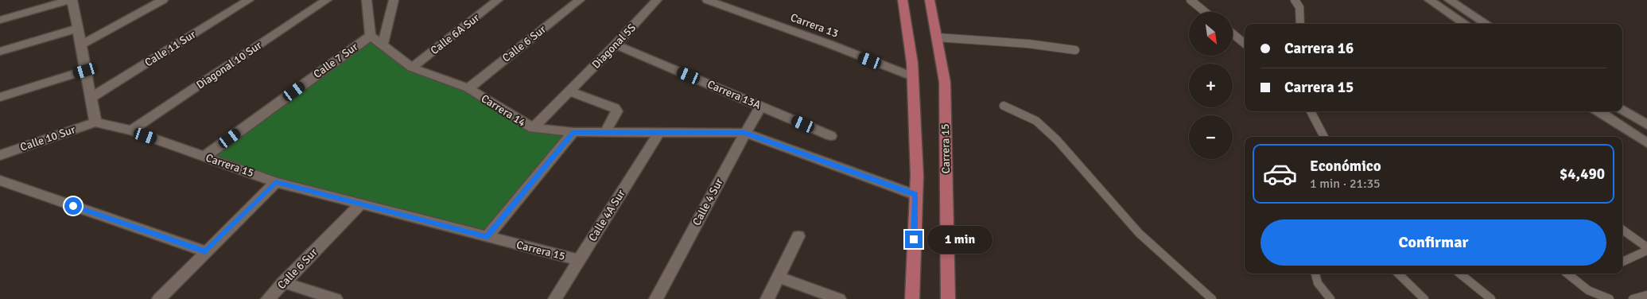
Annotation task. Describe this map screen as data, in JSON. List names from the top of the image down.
{
  "streets": {
    "main road": ["Carrera 15"],
    "street": [
      "Carrera 13",
      "Calle 6A Sur",
      "Calle 6 Sur",
      "Diagonal 5S",
      "Calle 11 Sur",
      "Calle 7 Sur",
      "Diagonal 10 Sur",
      "Carrera 13A",
      "Carrera 14",
      "Calle 10 Sur",
      "Calle 4 Sur",
      "Calle 4A Sur"
    ]
  },
  "crossings": [
    ["Calle 6A Sur", "Carrera 14"],
    ["Calle 6 Sur", "Carrera 14"],
    ["Calle 6 Sur", "Carrera 15"],
    ["Diagonal 5S", "Carrera 13A"],
    ["Diagonal 5S", "Carrera 14"],
    ["Calle 7 Sur", "Carrera 14"],
    ["Calle 7 Sur", "Carrera 15"],
    ["Diagonal 10 Sur", "Carrera 15"],
    ["Carrera 13A", "Calle 4 Sur"],
    ["Carrera 14", "Calle 4 Sur"],
    ["Carrera 14", "Calle 4A Sur"],
    ["Calle 10 Sur", "Carrera 15"],
    ["Carrera 15", "Calle 4A Sur"]
  ],
  "north": "bottom right",
  "page": {
    "map_buttons": ["+", "−"],
    "banner": ["Carrera 16", "Carrera 15"],
    "list": [
      {
        "name": "Económico",
        "note": "1 min · 21:35",
        "value": "$4,490"
      }
    ],
    "buttons": "Confirmar",
    "bubble": "1 min"
  }
}
